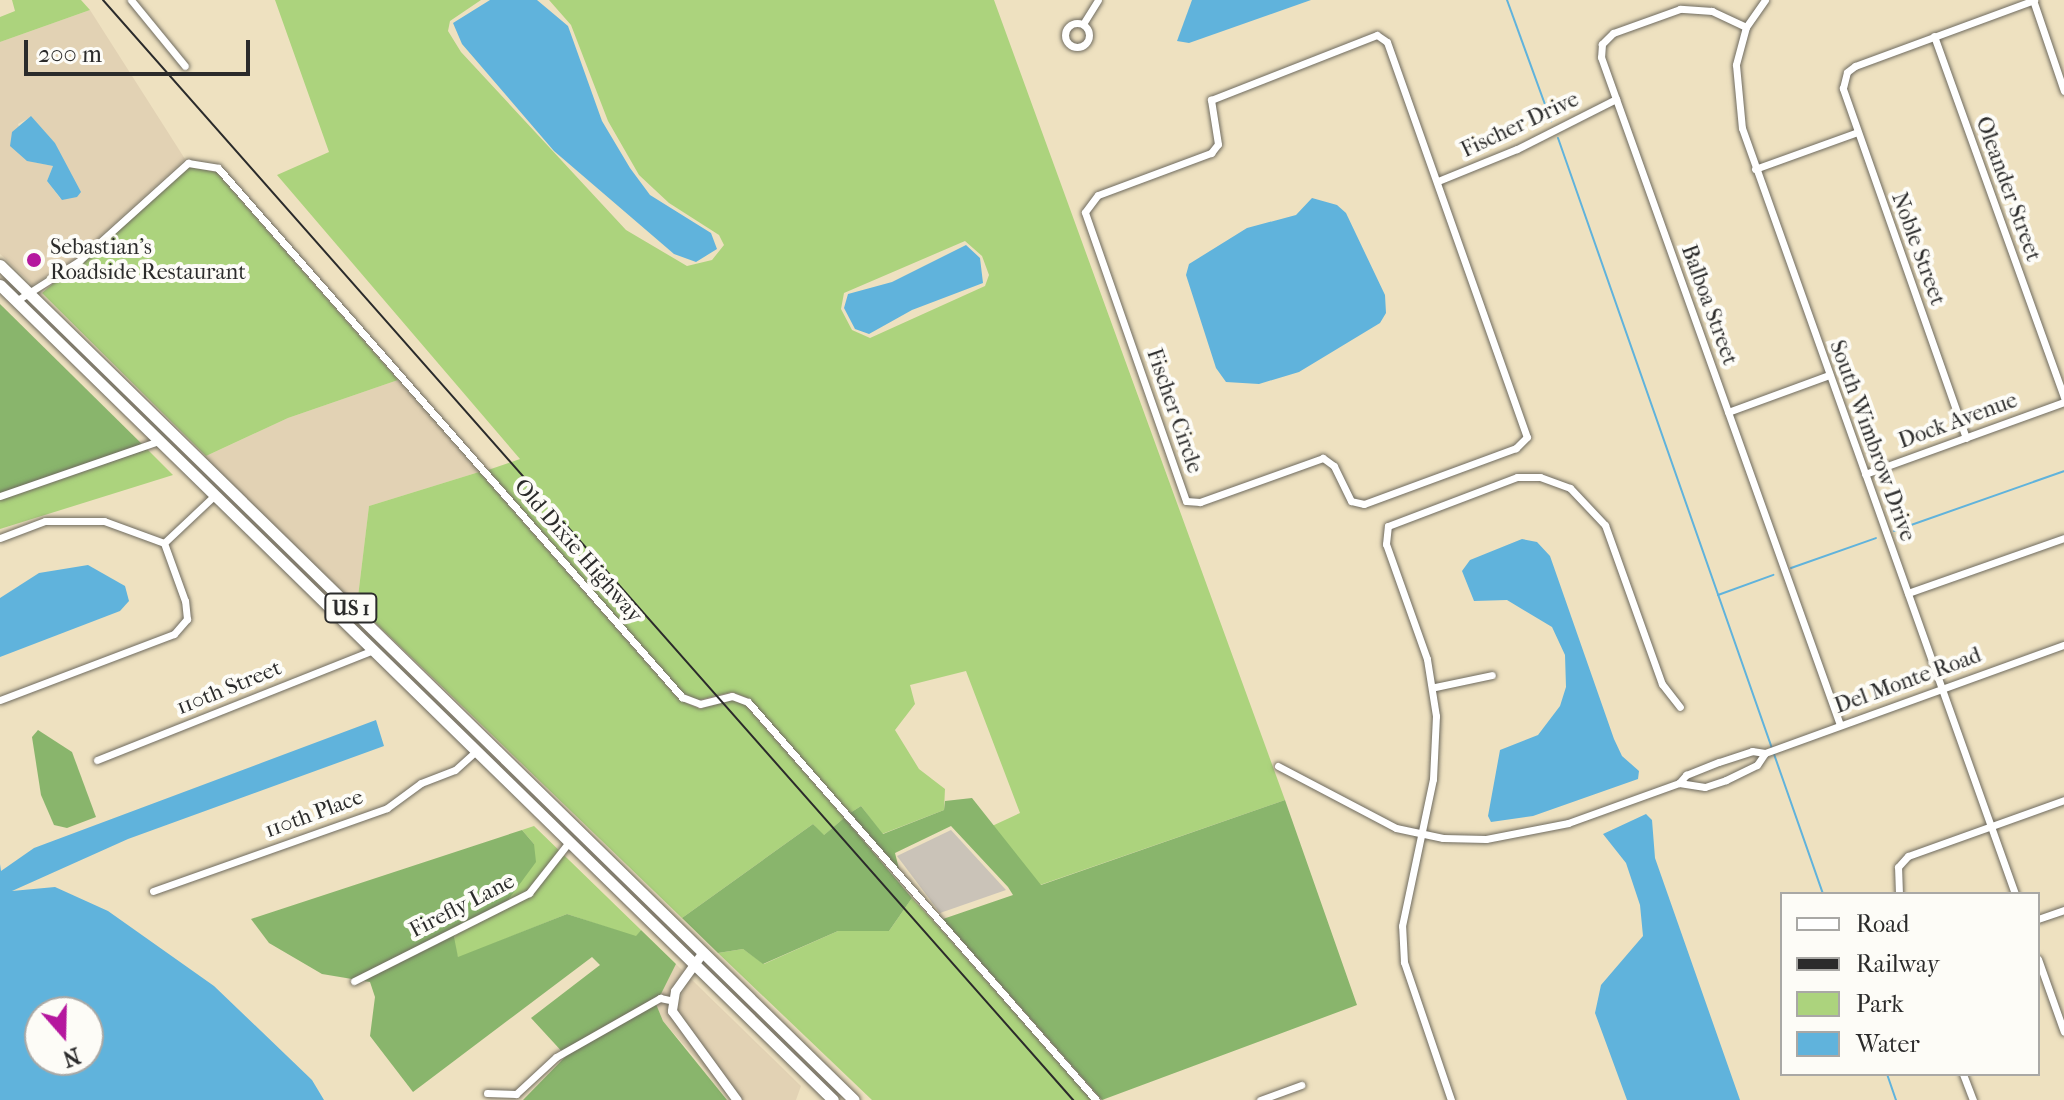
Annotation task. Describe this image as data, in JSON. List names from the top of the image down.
{
  "streets": {
    "main road": ["US 1"],
    "street": [
      "Fischer Drive",
      "Oleander Street",
      "Noble Street",
      "Balboa Street",
      "Fischer Circle",
      "Dock Avenue",
      "South Wimbrow Drive",
      "Old Dixie Highway",
      "Del Monte Road",
      "110th Street",
      "110th Place",
      "Firefly Lane"
    ]
  },
  "crossings": [
    ["Fischer Drive", "Balboa Street"],
    ["Fischer Drive", "Fischer Circle"],
    ["Oleander Street", "Noble Street"],
    ["Oleander Street", "Dock Avenue"],
    ["Noble Street", "Dock Avenue"],
    ["Balboa Street", "South Wimbrow Drive"],
    ["Balboa Street", "Del Monte Road"],
    ["Dock Avenue", "South Wimbrow Drive"],
    ["South Wimbrow Drive", "Del Monte Road"],
    ["Old Dixie Highway", "US 1"],
    ["US 1", "110th Street"],
    ["US 1", "110th Place"],
    ["US 1", "Firefly Lane"]
  ],
  "places": ["Sebastian's Roadside Restaurant"],
  "legend": [
    "Road",
    "Railway",
    "Park",
    "Water"
  ],
  "scale_bar": "200 m",
  "north": "bottom"
}
